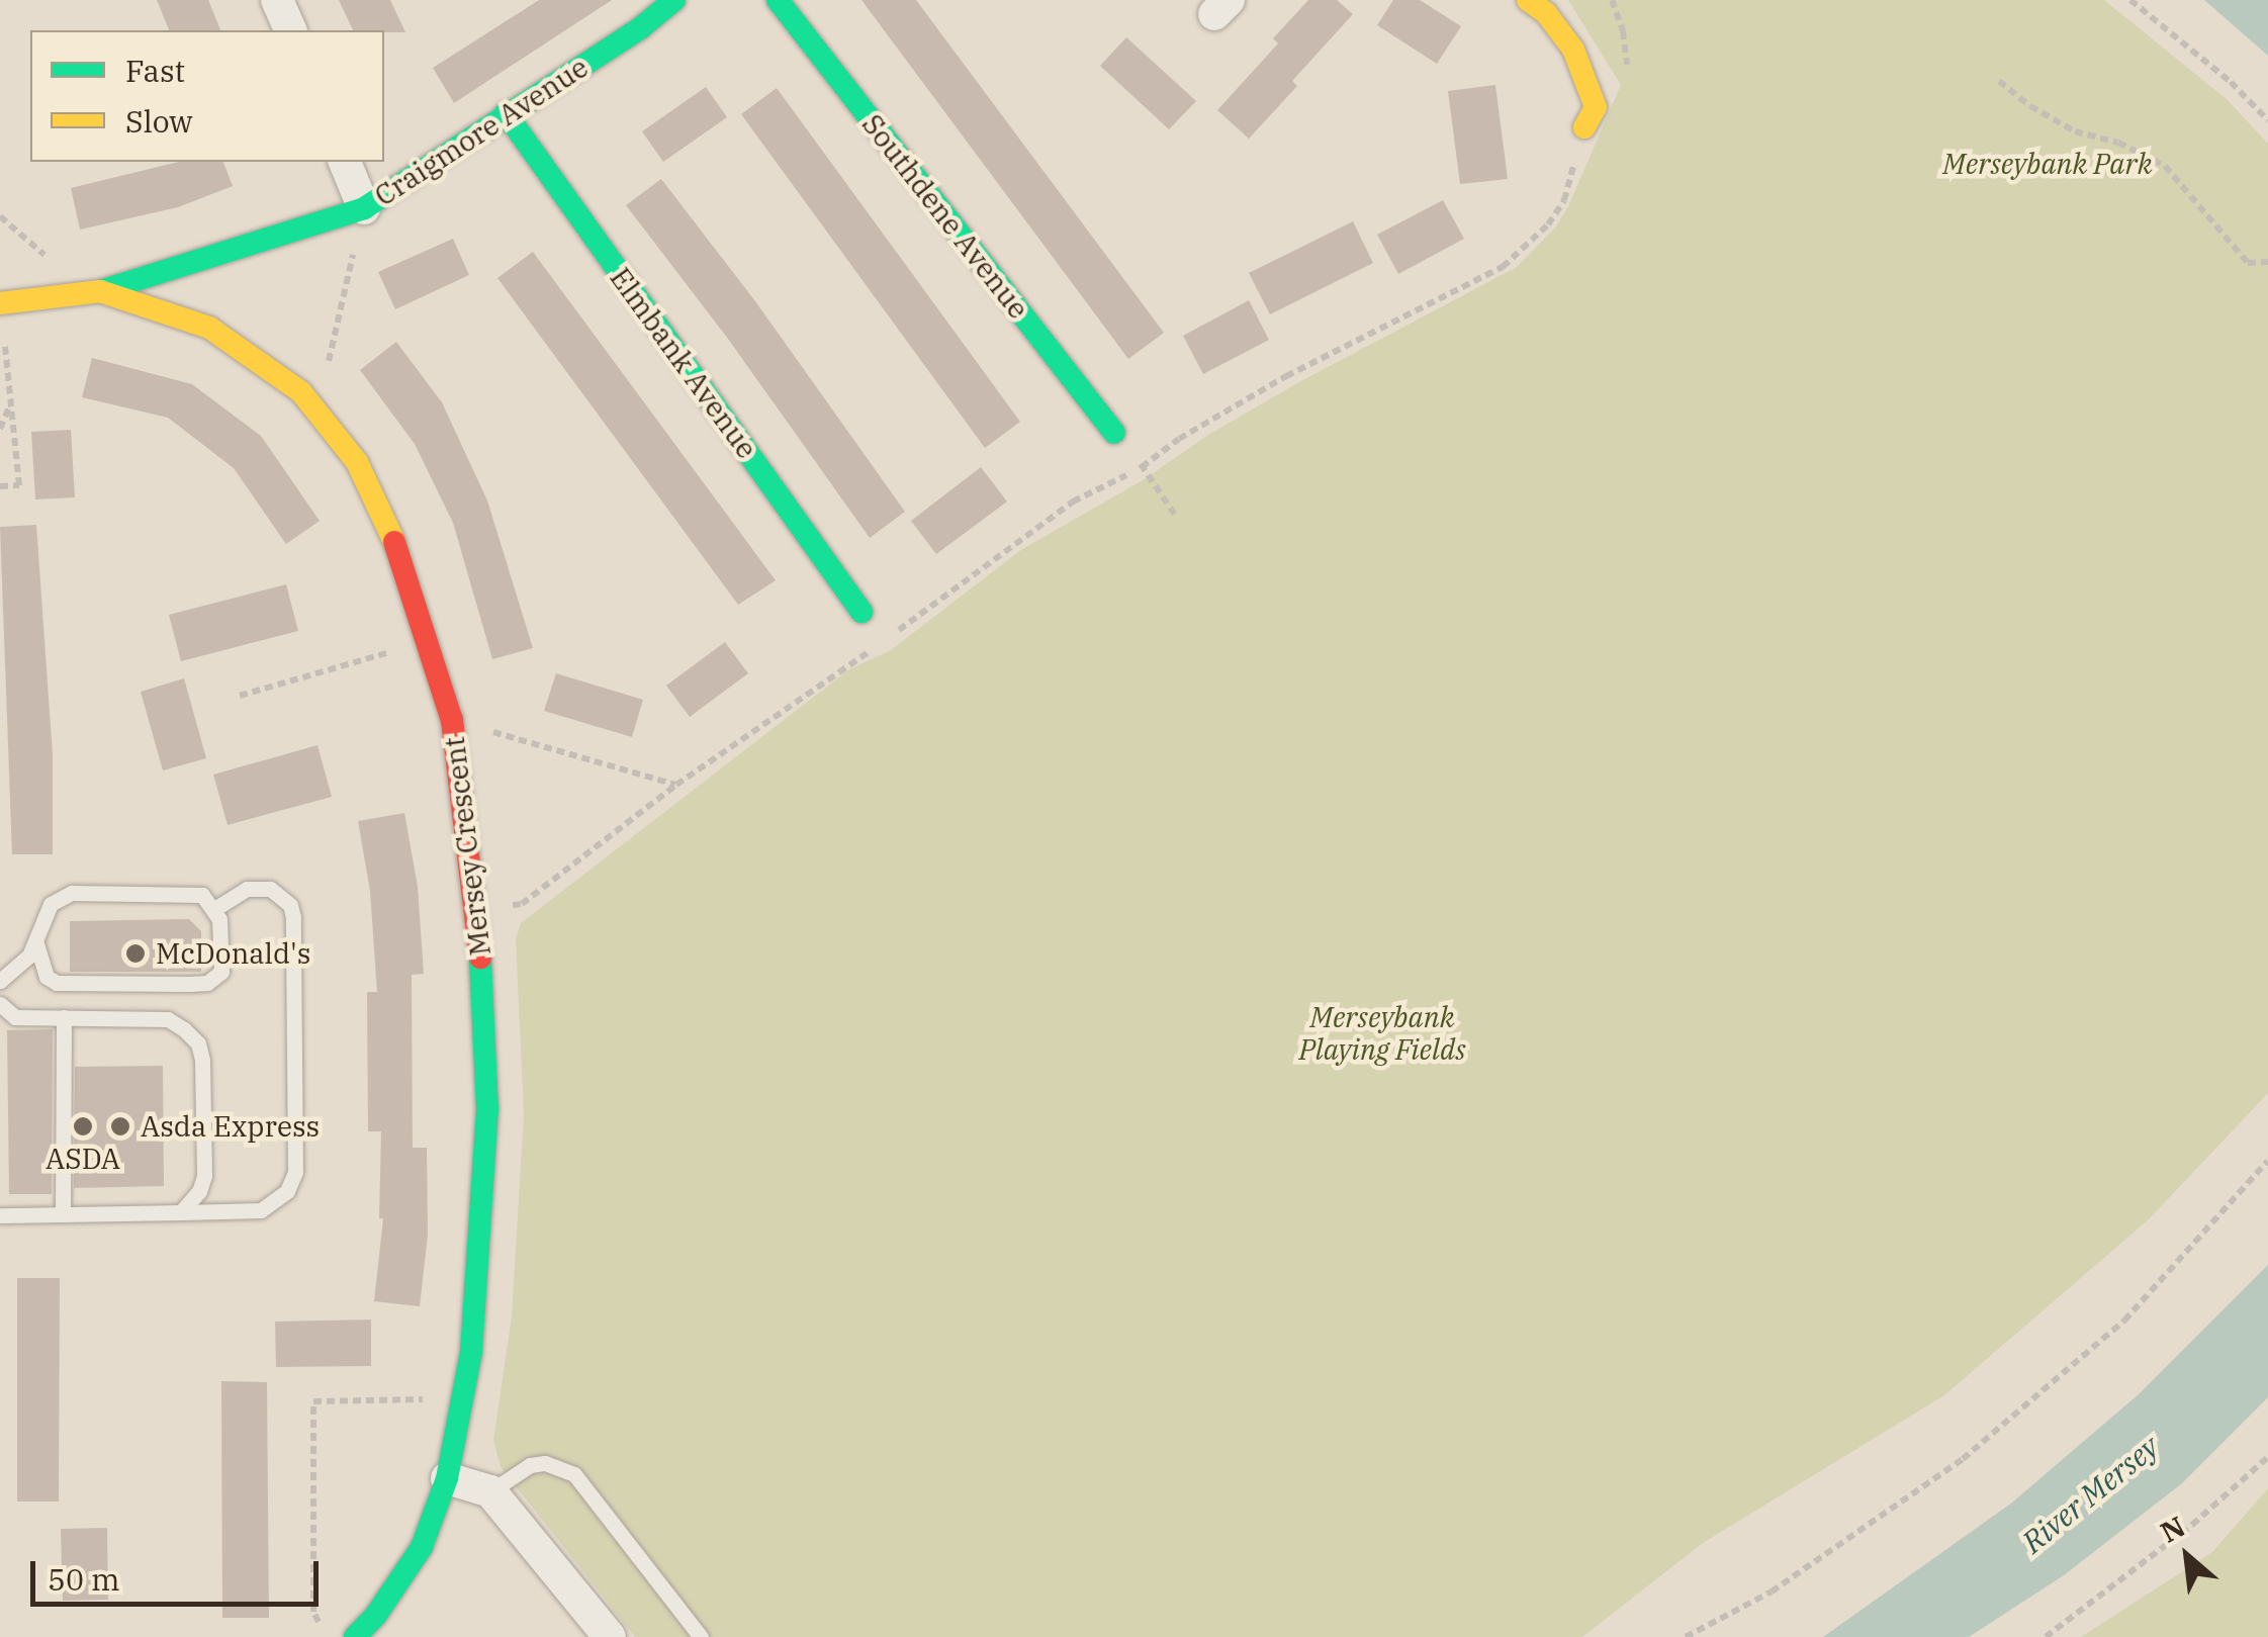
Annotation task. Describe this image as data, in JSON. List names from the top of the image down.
{
  "streets": {
    "street": [
      "Craigmore Avenue",
      "Southdene Avenue",
      "Elmbank Avenue",
      "Mersey Crescent"
    ]
  },
  "crossings": [
    ["Craigmore Avenue", "Elmbank Avenue"],
    ["Craigmore Avenue", "Mersey Crescent"]
  ],
  "water": ["River Mersey"],
  "parks": ["Merseybank Park", "Merseybank Playing Fields"],
  "places": ["McDonald's", "ASDA", "Asda Express"],
  "legend": ["Fast", "Slow"],
  "scale_bar": "50 m",
  "north": "top left"
}
